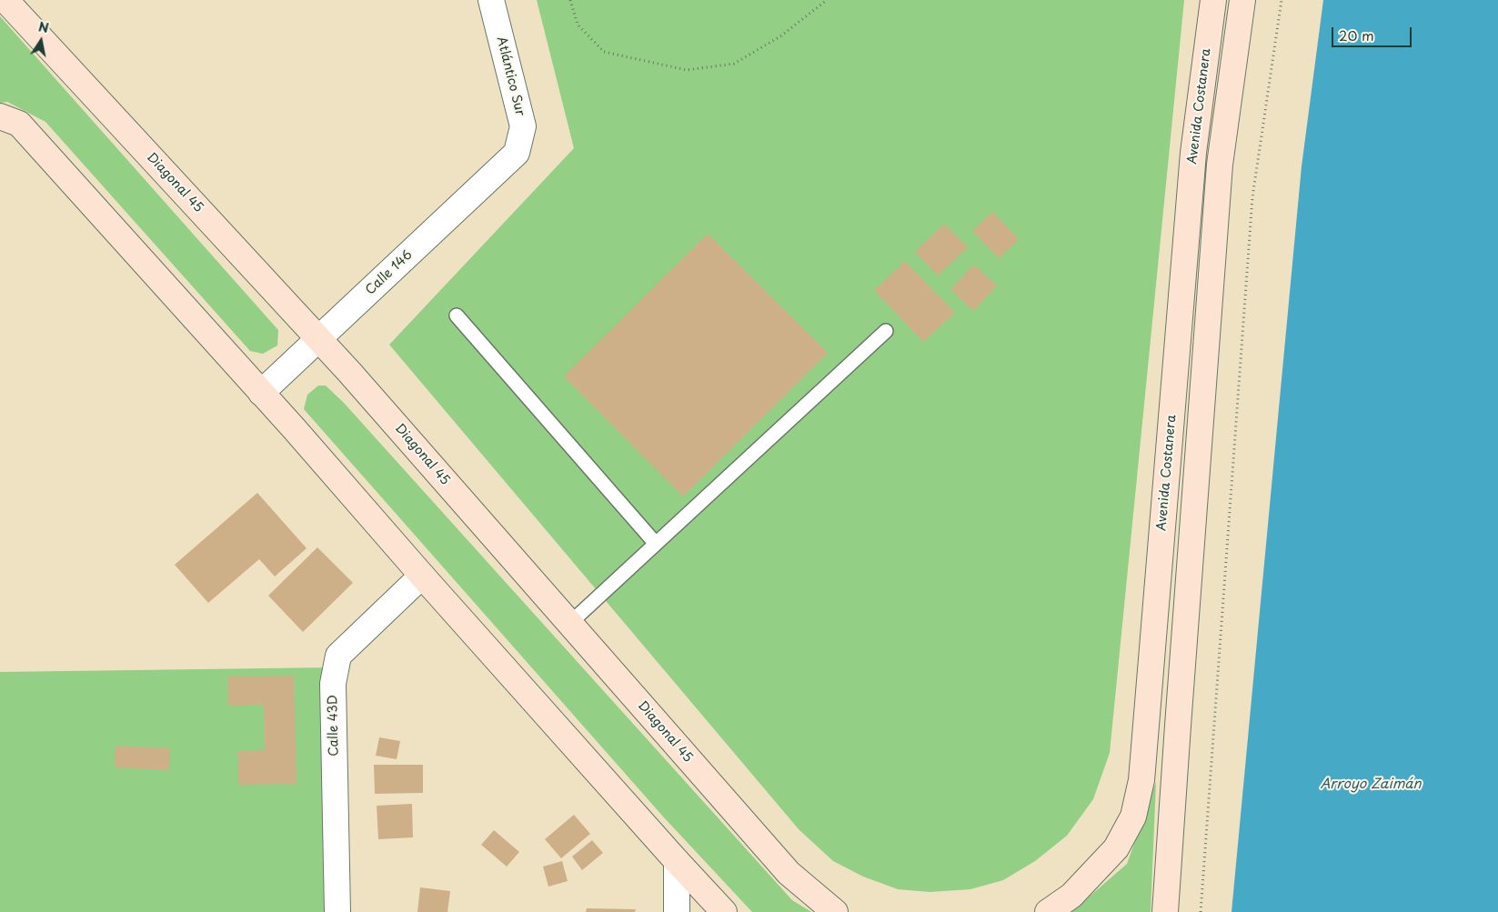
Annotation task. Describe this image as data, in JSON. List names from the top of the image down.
{
  "streets": {
    "main road": ["Avenida Costanera", "Diagonal 45"],
    "street": ["Atlántico Sur", "Calle 146", "Calle 43D"]
  },
  "crossings": [
    ["Atlántico Sur", "Calle 146"],
    ["Diagonal 45", "Calle 146"]
  ],
  "water": ["Arroyo Zaimán"],
  "scale_bar": "20 m",
  "north": "top"
}
